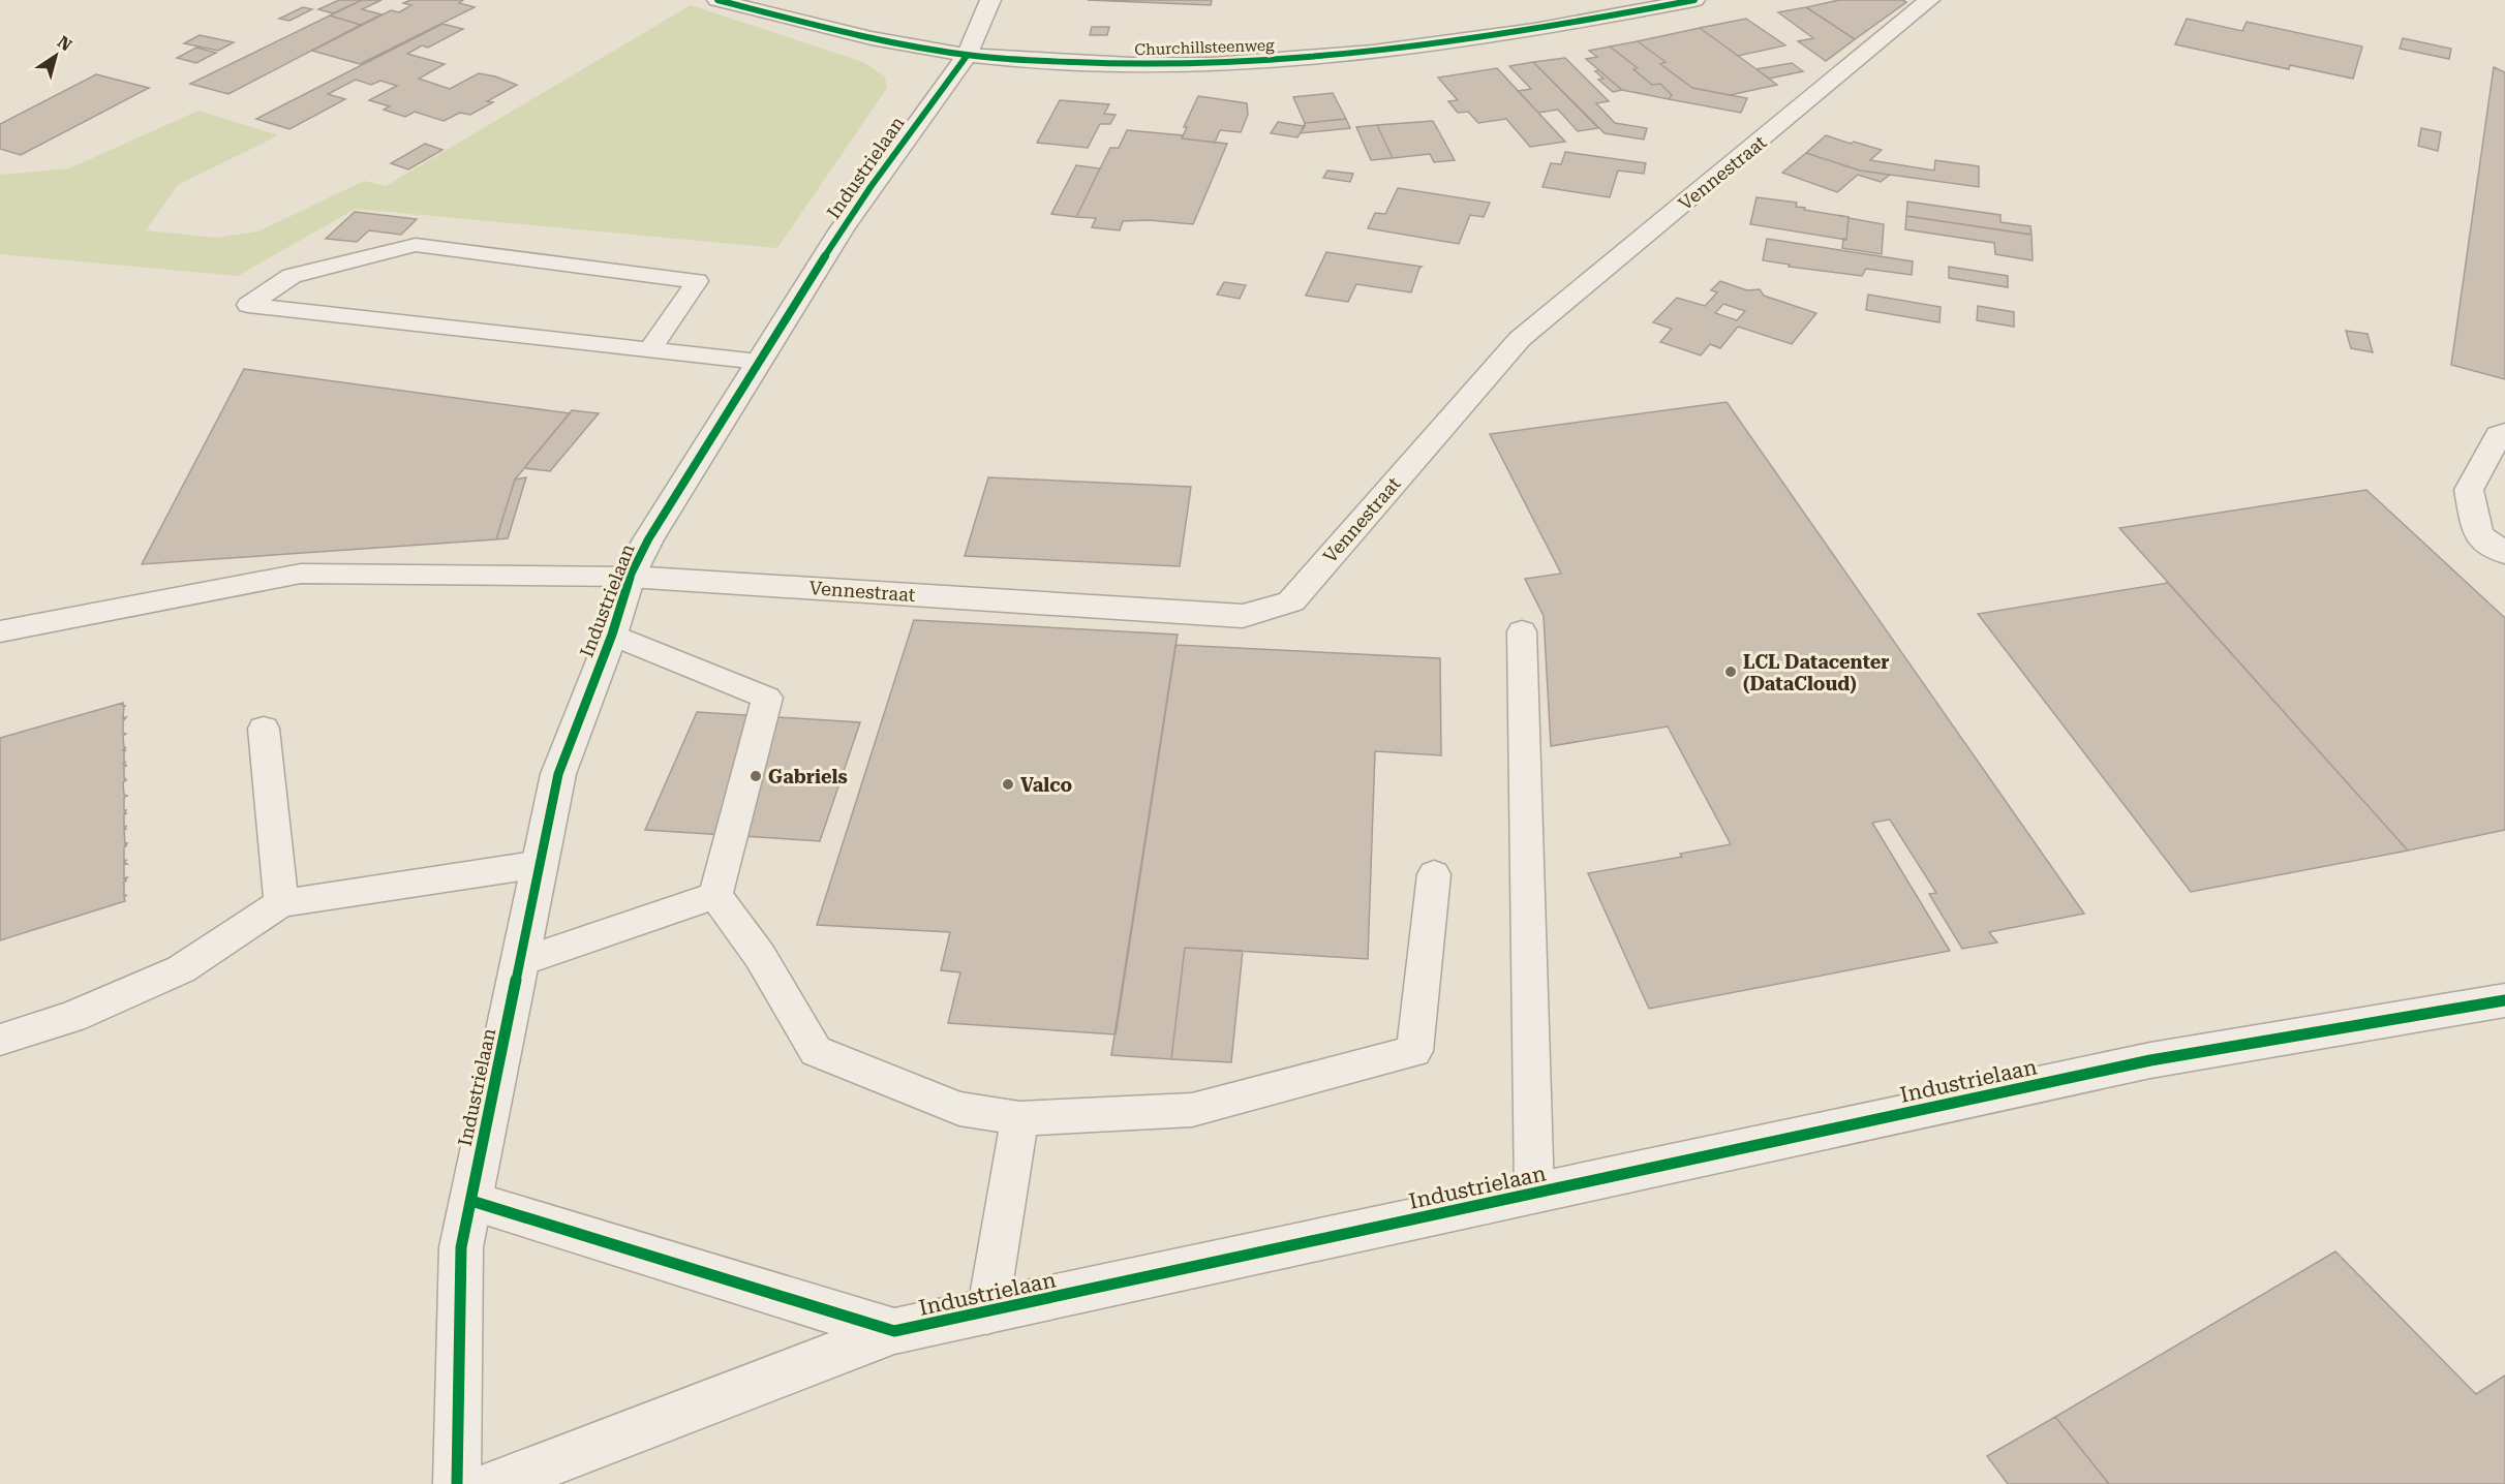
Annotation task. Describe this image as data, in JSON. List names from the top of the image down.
{
  "streets": {
    "street": ["Churchillsteenweg", "Industrielaan", "Vennestraat"]
  },
  "crossings": [
    ["Churchillsteenweg", "Industrielaan"],
    ["Industrielaan", "Vennestraat"]
  ],
  "places": ["LCL Datacenter (DataCloud)", "Gabriels", "Valco"],
  "north": "top right"
}
